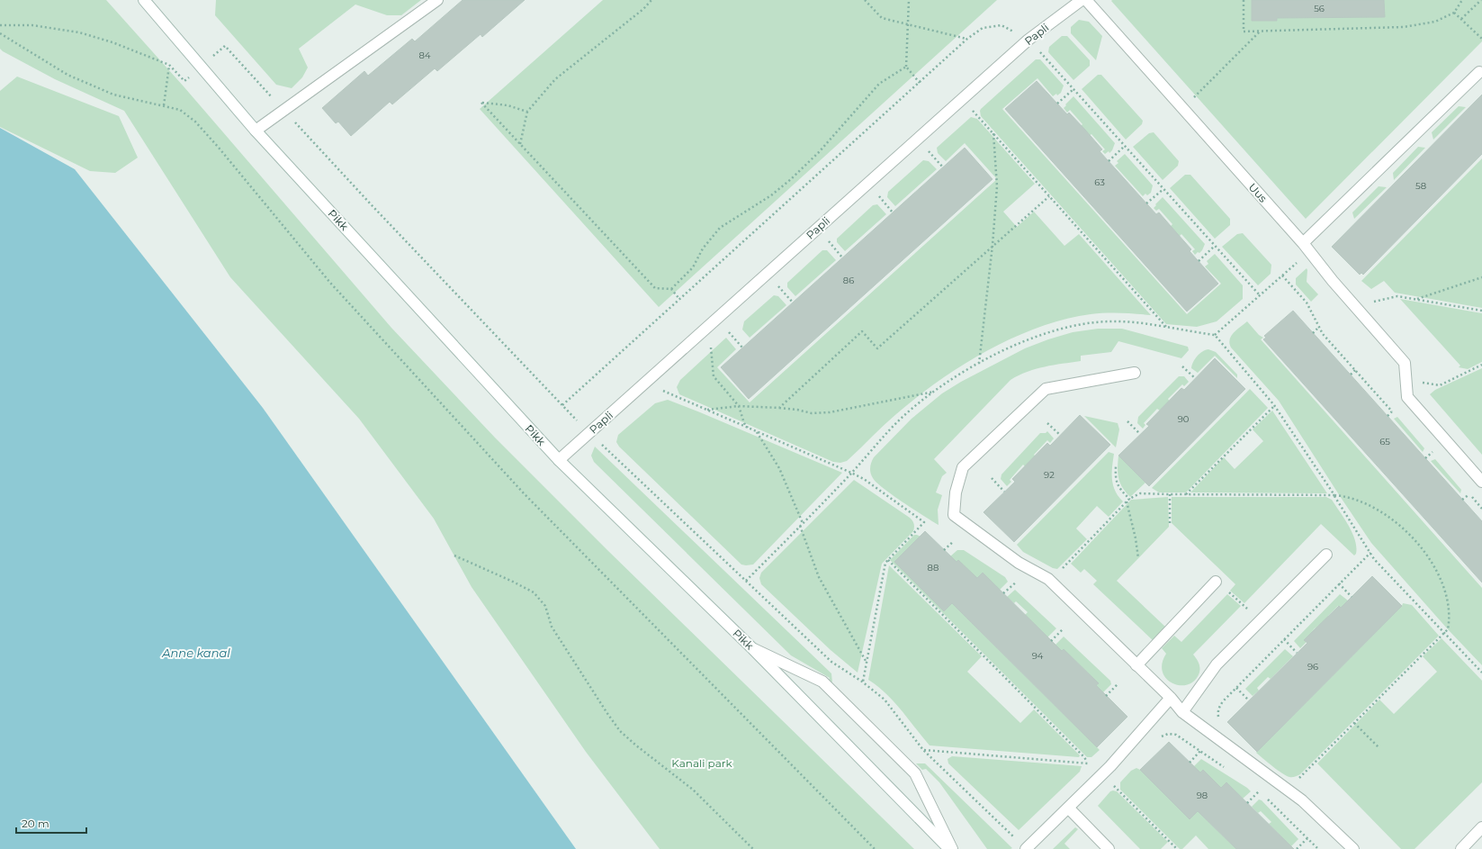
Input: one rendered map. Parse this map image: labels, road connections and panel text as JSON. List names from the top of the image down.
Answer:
{
  "streets": {
    "street": ["Papli", "Uus", "Pikk"]
  },
  "crossings": [
    ["Papli", "Pikk"]
  ],
  "water": ["Anne kanal"],
  "parks": ["Kanali park"],
  "house_numbers": [
    "56",
    "84",
    "63",
    "58",
    "86",
    "90",
    "65",
    "92",
    "88",
    "94",
    "96",
    "98"
  ],
  "scale_bar": "20 m"
}
